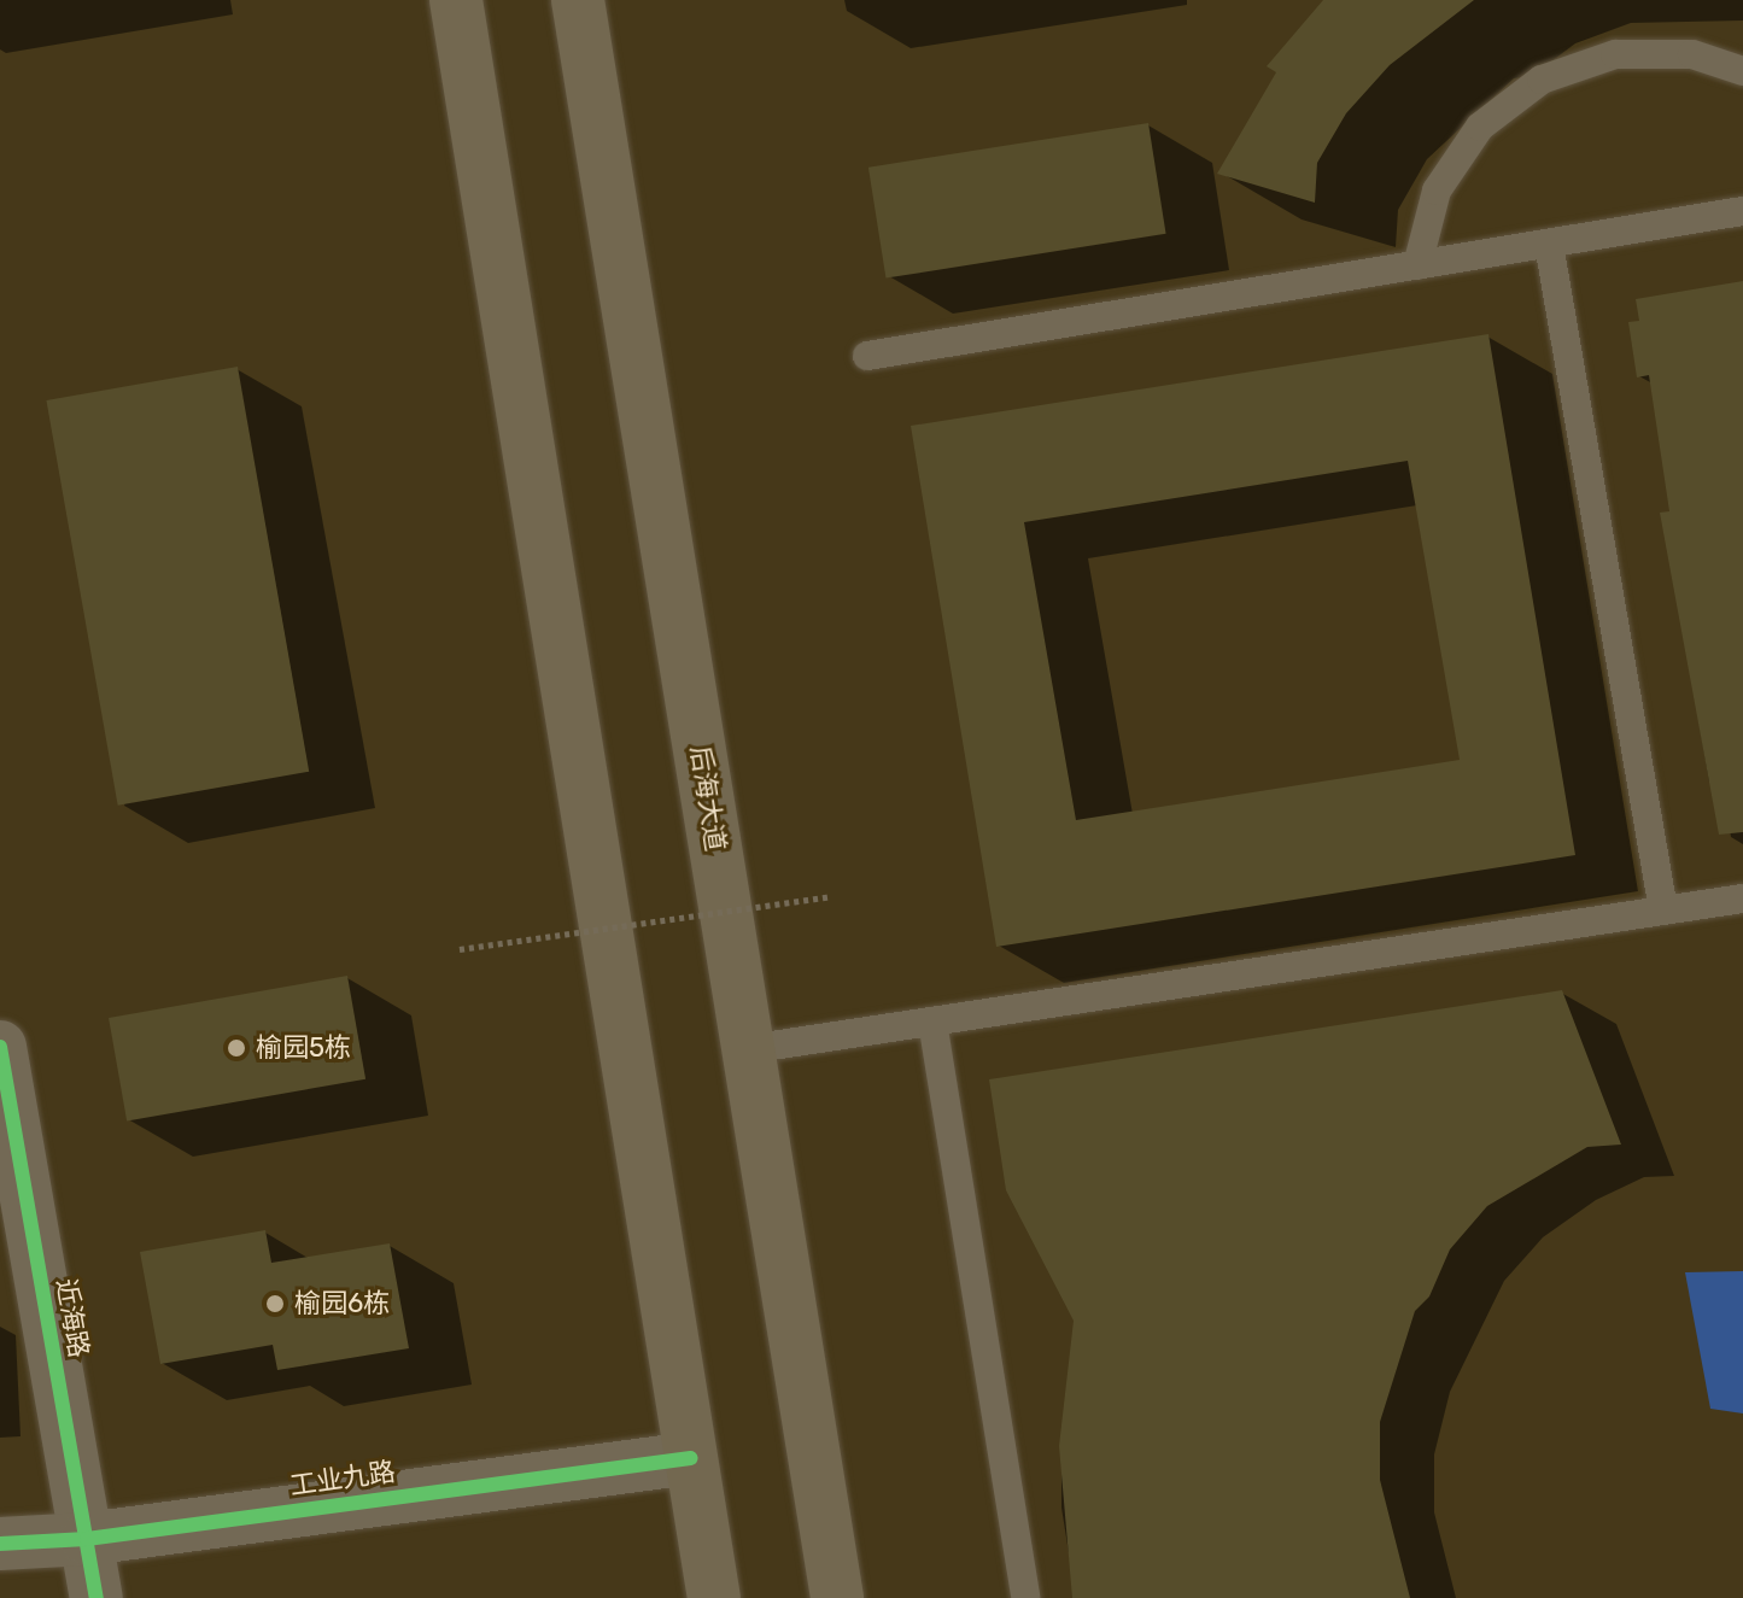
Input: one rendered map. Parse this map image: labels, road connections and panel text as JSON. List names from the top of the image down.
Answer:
{
  "streets": {
    "main road": ["后海大道"],
    "street": ["近海路", "工业九路"]
  },
  "crossings": [
    ["近海路", "工业九路"]
  ],
  "places": ["榆园5栋", "榆园6栋"]
}
